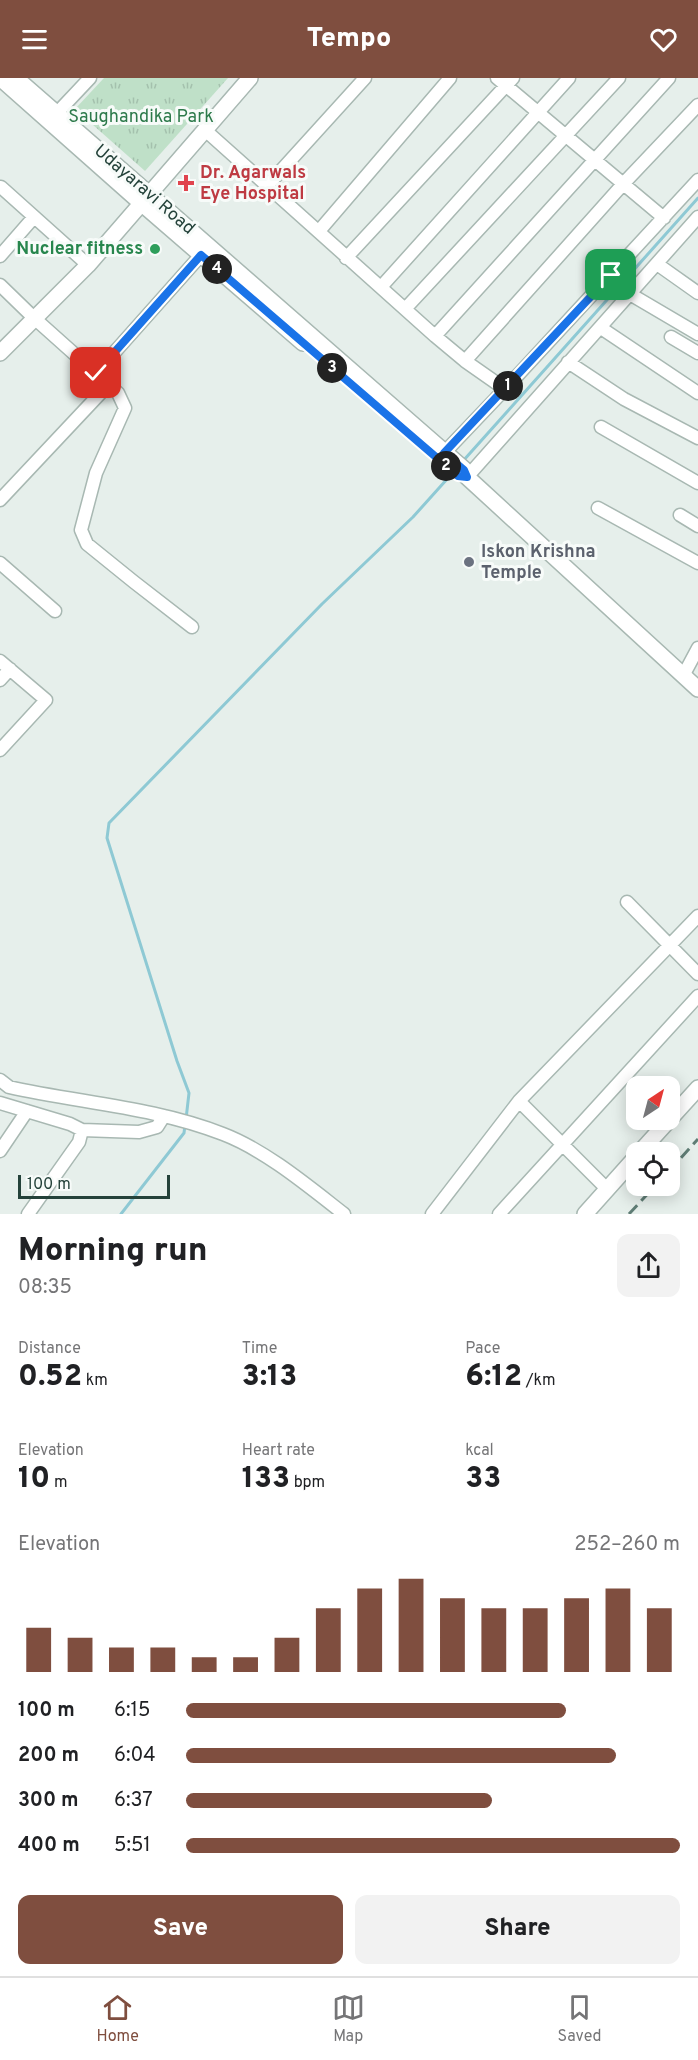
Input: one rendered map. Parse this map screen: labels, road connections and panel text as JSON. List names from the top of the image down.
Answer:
{
  "streets": {
    "street": ["Udayaravi Road"]
  },
  "parks": ["Saughandika Park"],
  "places": {
    "health": ["Dr. Agarwals Eye Hospital"],
    "other": ["Nuclear fitness", "Iskon Krishna Temple"]
  },
  "scale_bar": "100 m",
  "north": "top right",
  "page": {
    "header": "Tempo",
    "pins": [
      "4",
      "3",
      "1",
      "2"
    ],
    "scale": "100 m",
    "heading": ["Morning run", "08:35"],
    "stats": [
      ["Distance", "0.52 km"],
      ["Time", "3:13"],
      ["Pace", "6:12 /km"],
      ["Elevation", "10 m"],
      ["Heart rate", "133 bpm"],
      ["kcal", "33"]
    ],
    "chart": ["Elevation", "252–260 m"],
    "list": [
      {
        "name": "100 m",
        "note": "6:15"
      },
      {
        "name": "200 m",
        "note": "6:04"
      },
      {
        "name": "300 m",
        "note": "6:37"
      },
      {
        "name": "400 m",
        "note": "5:51"
      }
    ],
    "buttons": ["Save", "Share"],
    "tabs": ["Home", "Map", "Saved"]
  }
}
